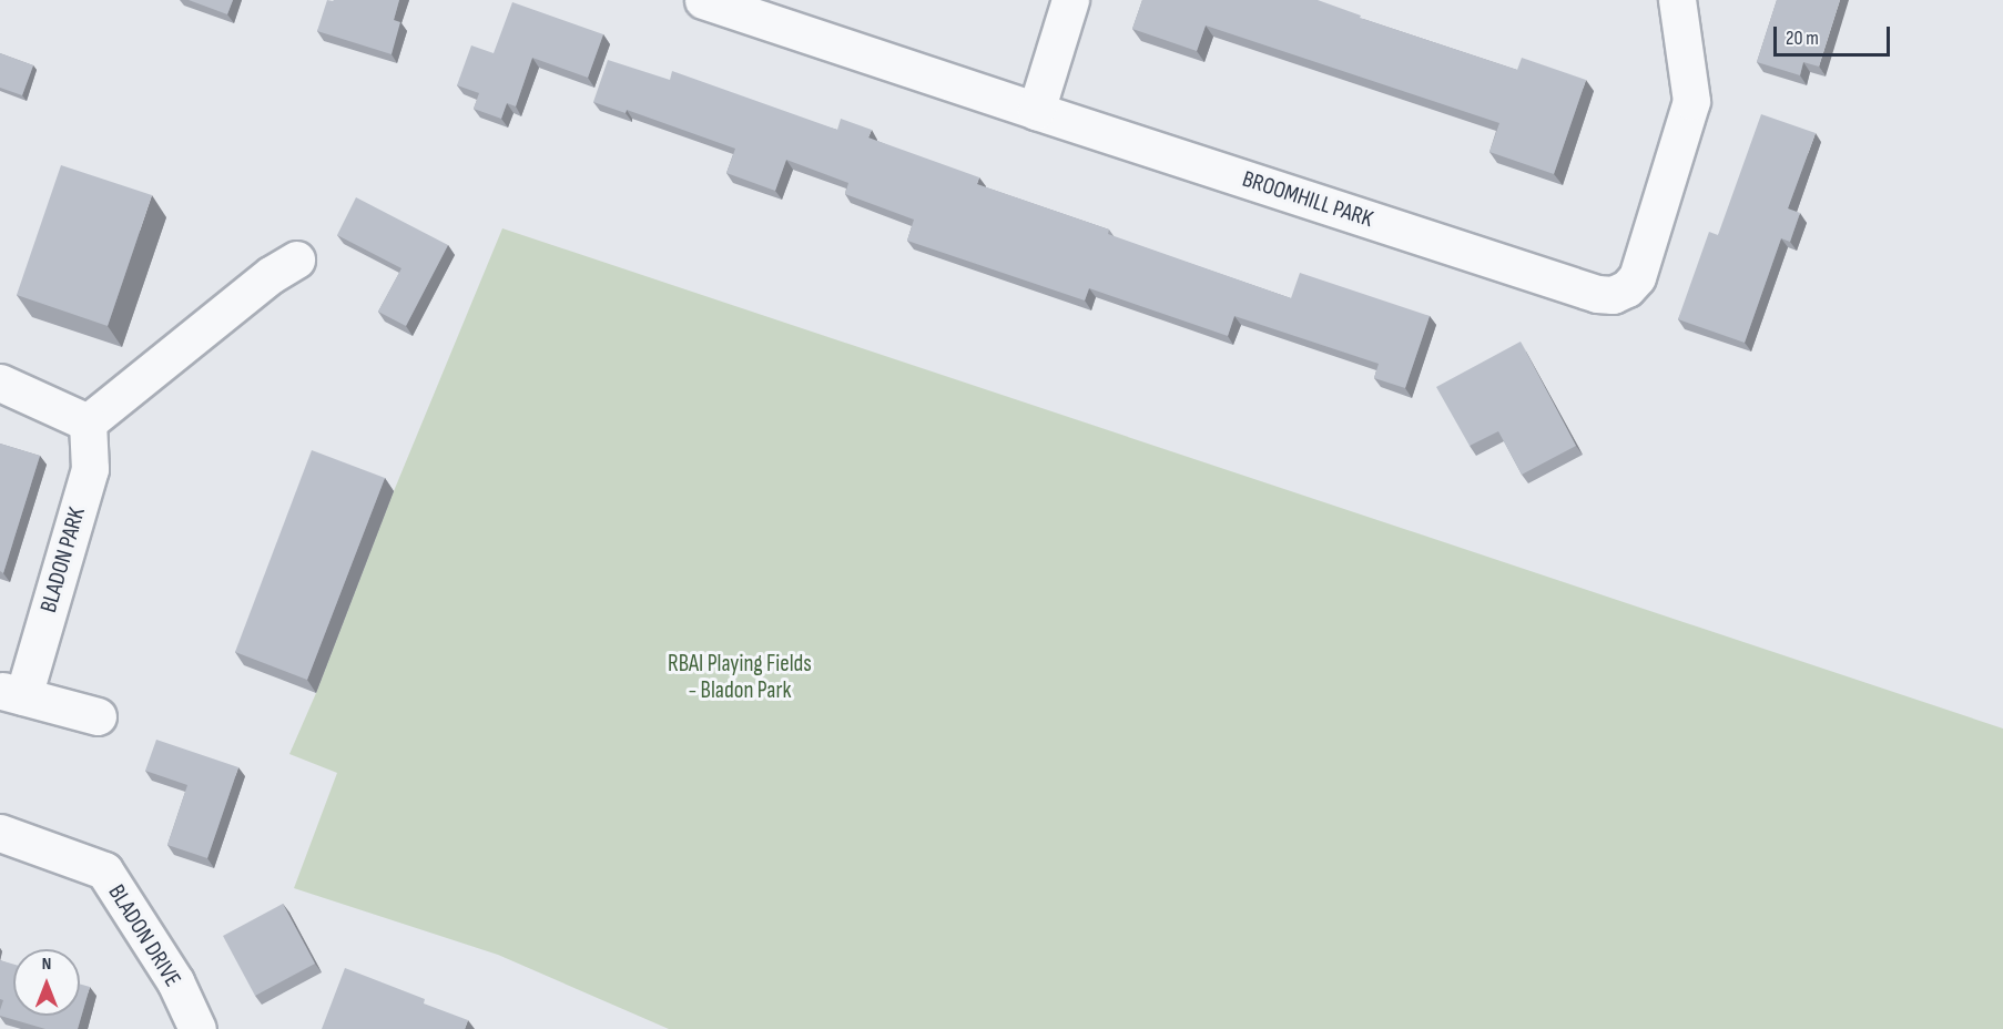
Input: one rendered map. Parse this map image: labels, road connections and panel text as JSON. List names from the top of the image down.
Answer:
{
  "streets": {
    "street": ["BROOMHILL PARK", "BLADON PARK", "BLADON DRIVE"]
  },
  "parks": ["RBAI Playing Fields - Bladon Park"],
  "scale_bar": "20 m",
  "north": "top"
}
